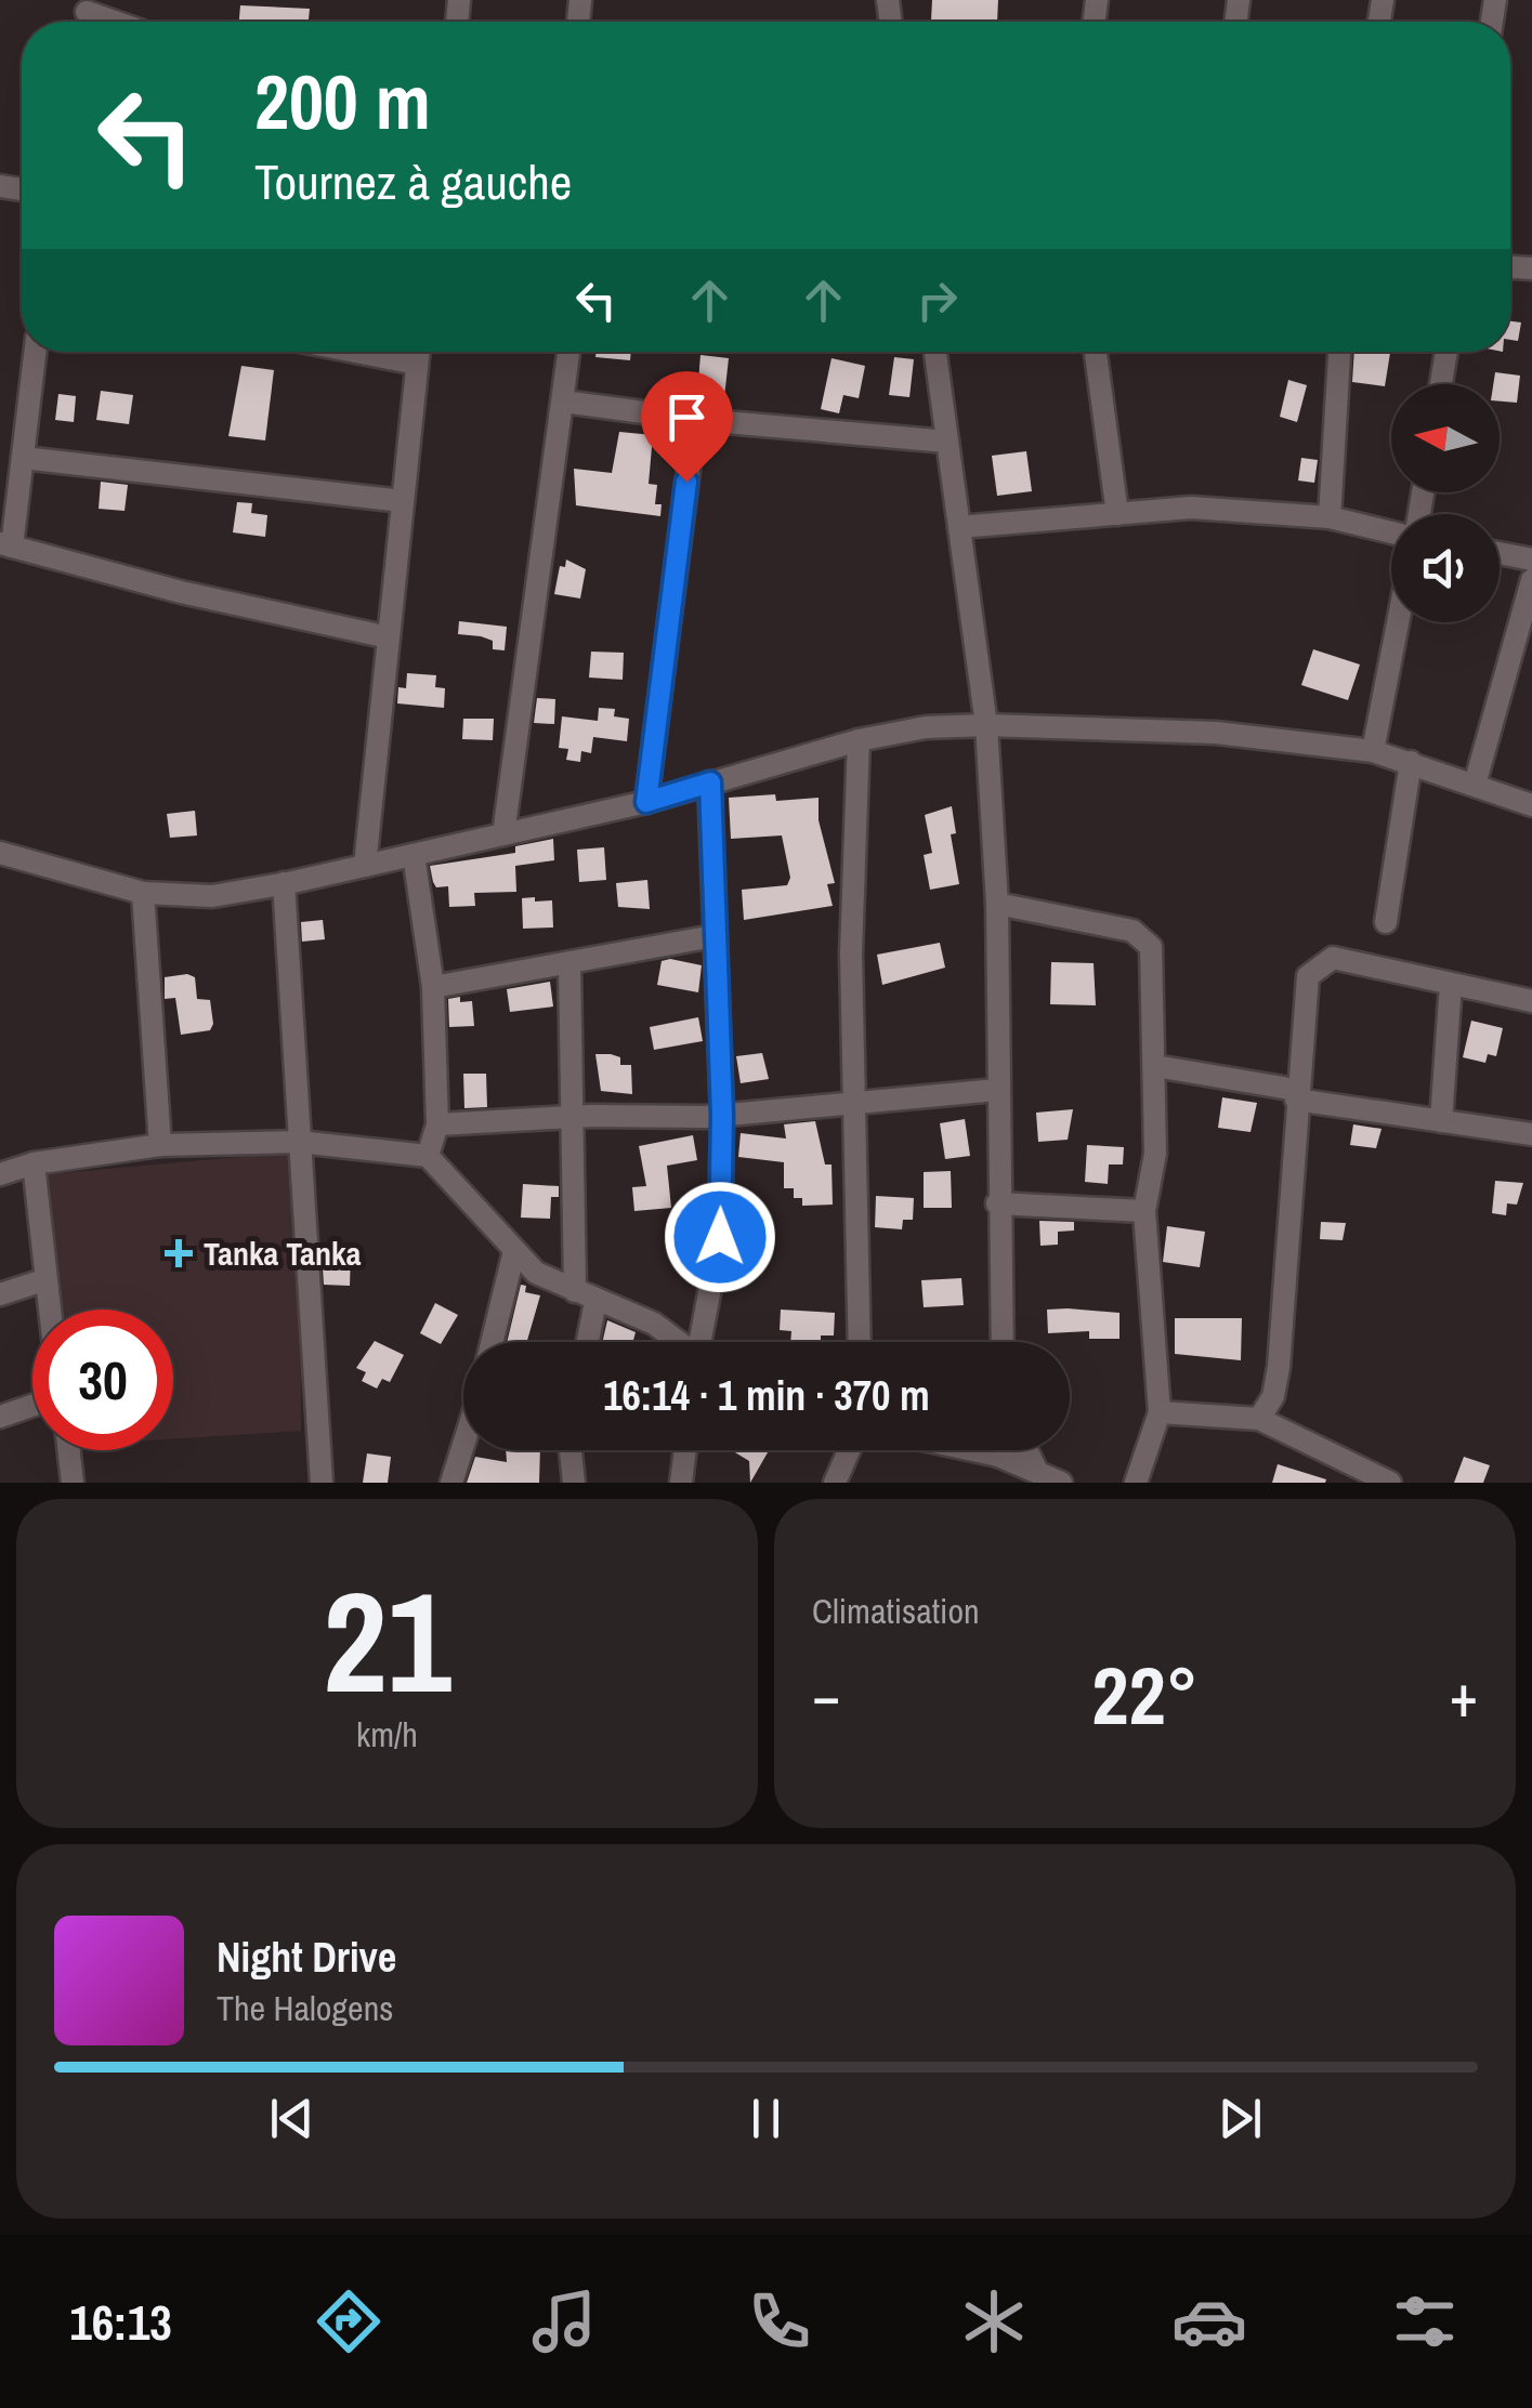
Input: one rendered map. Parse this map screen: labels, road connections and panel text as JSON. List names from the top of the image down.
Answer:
{
  "places": {
    "health": ["Tanka Tanka"]
  },
  "north": "left",
  "page": {
    "turn": ["200 m", "Tournez à gauche"],
    "limit": "30",
    "trip": "16:14 · 1 min · 370 m",
    "tile": [
      ["21", "km/h"],
      "Climatisation"
    ],
    "heat": ["−", "22°", "+"],
    "song": ["Night Drive", "The Halogens"],
    "tabs": "16:13"
  }
}
